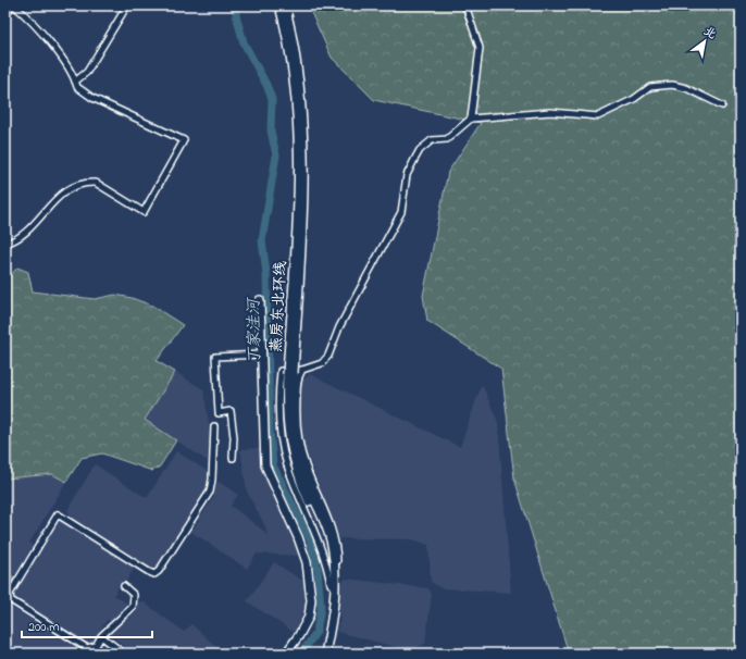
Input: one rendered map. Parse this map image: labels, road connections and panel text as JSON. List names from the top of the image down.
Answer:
{
  "streets": {
    "main road": ["燕房东北环线"]
  },
  "water": ["丁家洼河"],
  "scale_bar": "200 m",
  "north": "top right"
}
